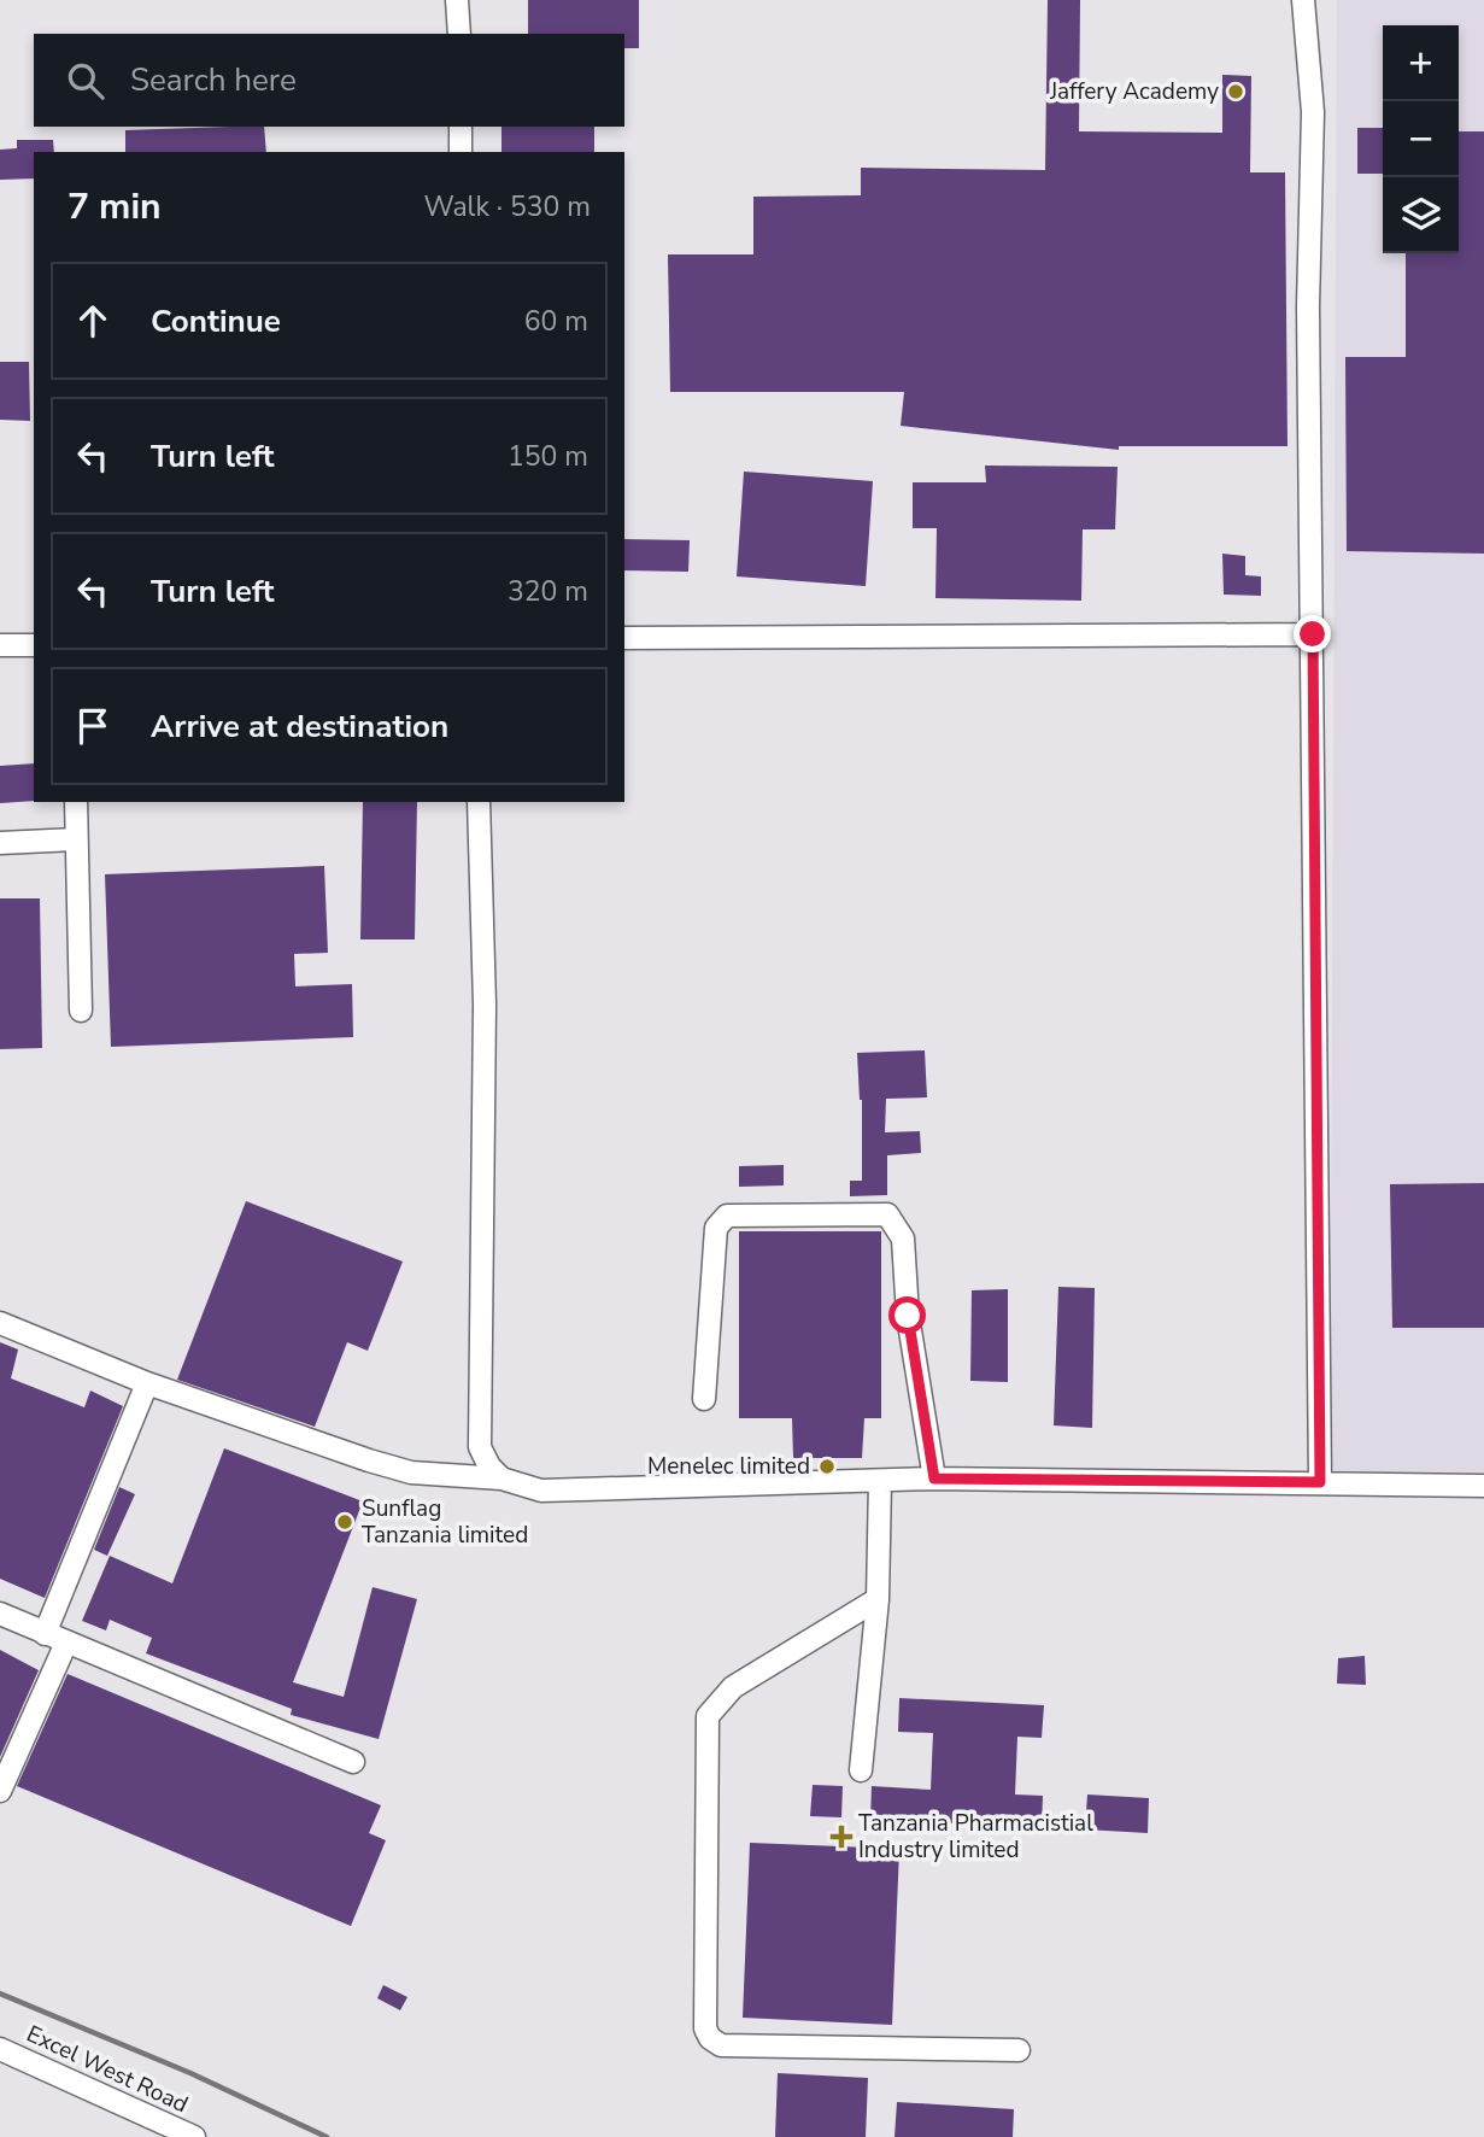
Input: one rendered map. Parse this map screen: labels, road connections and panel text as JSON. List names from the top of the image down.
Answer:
{
  "streets": {
    "street": ["Excel West Road"]
  },
  "places": {
    "other": ["Jaffery Academy", "Menelec limited", "Sunflag Tanzania limited"],
    "health": ["Tanzania Pharmacistial Industry limited"]
  },
  "page": {
    "map_buttons": ["+", "−"],
    "search": "Search here",
    "heading": ["7 min", "Walk · 530 m"],
    "list": [
      ["Continue", "60 m"],
      ["Turn left", "150 m"],
      ["Turn left", "320 m"],
      "Arrive at destination"
    ]
  }
}
